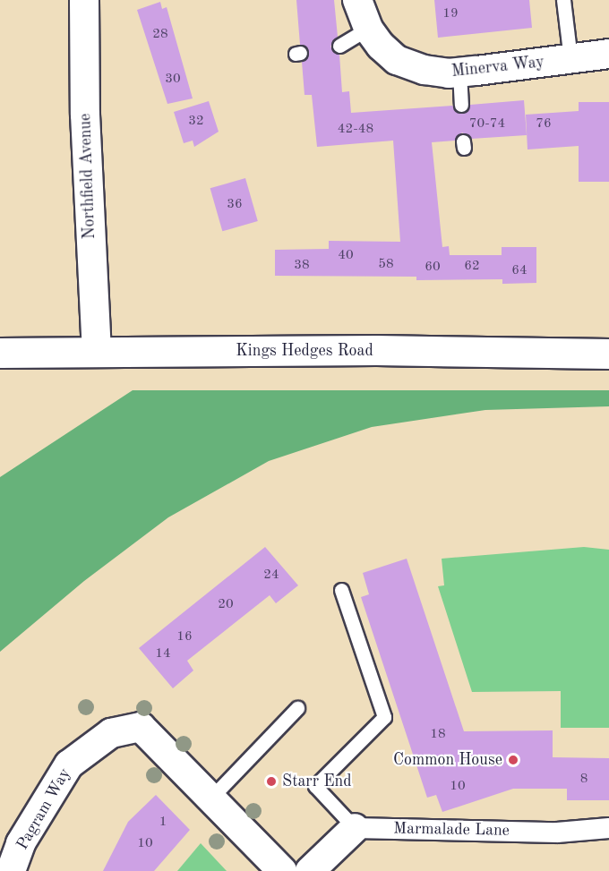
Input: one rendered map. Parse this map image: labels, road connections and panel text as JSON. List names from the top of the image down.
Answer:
{
  "streets": {
    "street": [
      "Minerva Way",
      "Northfield Avenue",
      "Kings Hedges Road",
      "Pagram Way",
      "Marmalade Lane"
    ]
  },
  "crossings": [
    ["Northfield Avenue", "Kings Hedges Road"]
  ],
  "places": ["Common House", "Starr End"],
  "house_numbers": [
    "19",
    "28",
    "30",
    "32",
    "70-74",
    "76",
    "42-48",
    "36",
    "40",
    "58",
    "38",
    "62",
    "60",
    "64",
    "24",
    "20",
    "16",
    "14",
    "18",
    "8",
    "10",
    "1",
    "10"
  ]
}
